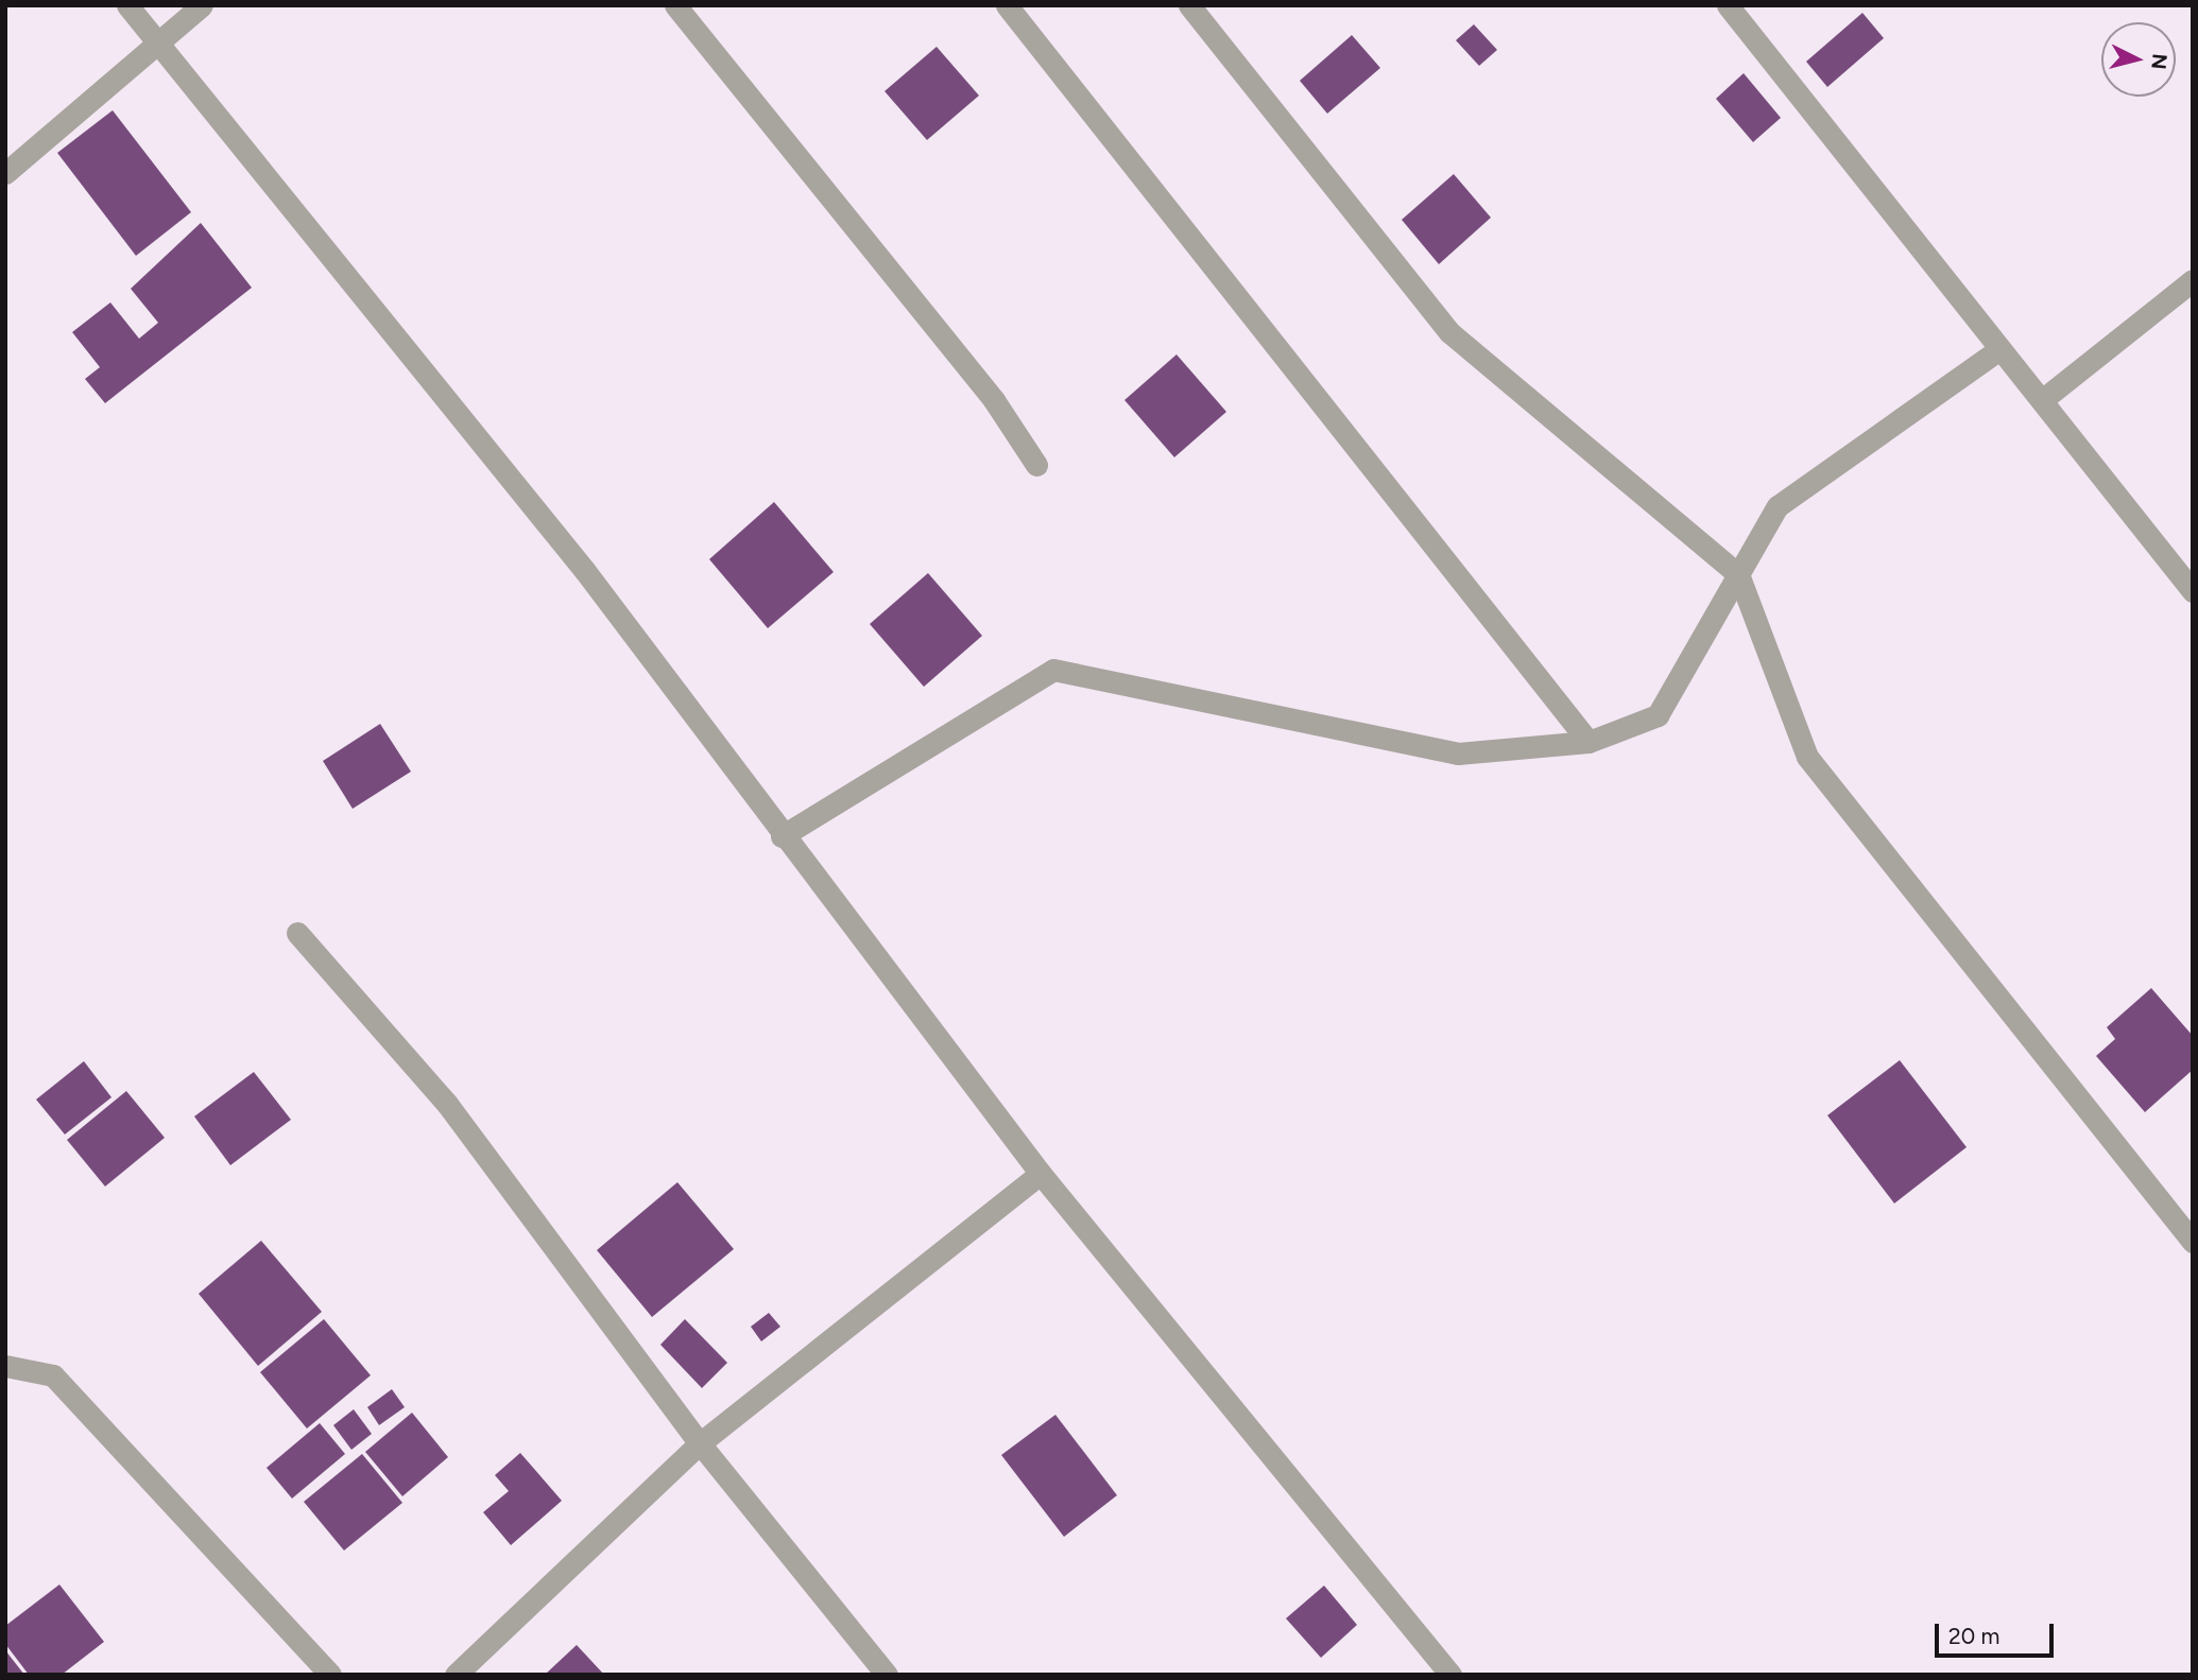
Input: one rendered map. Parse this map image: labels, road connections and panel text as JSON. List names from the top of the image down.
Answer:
{
  "scale_bar": "20 m",
  "north": "right"
}
